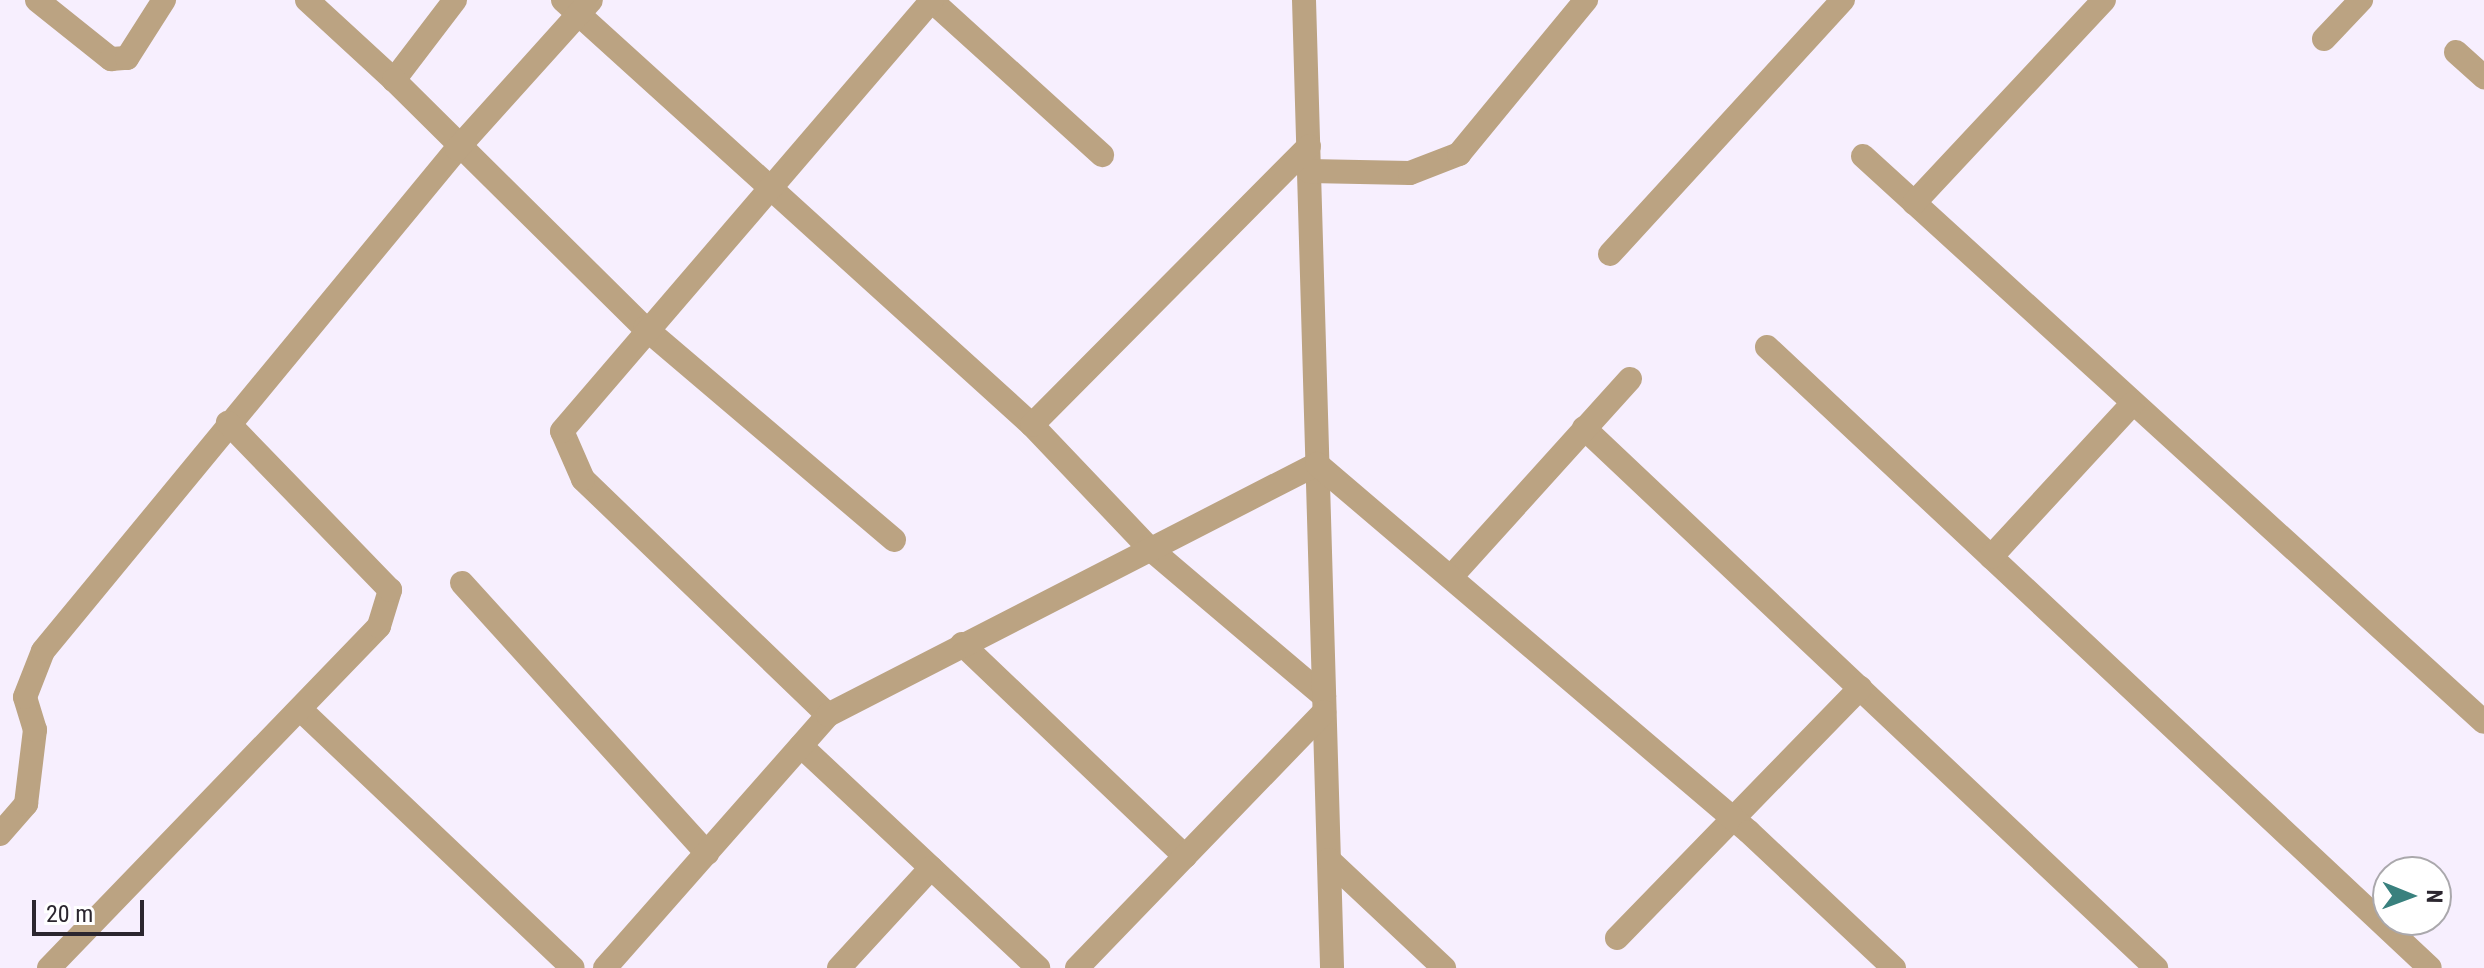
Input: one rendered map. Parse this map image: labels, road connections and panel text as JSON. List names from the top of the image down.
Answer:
{
  "scale_bar": "20 m",
  "north": "right"
}
